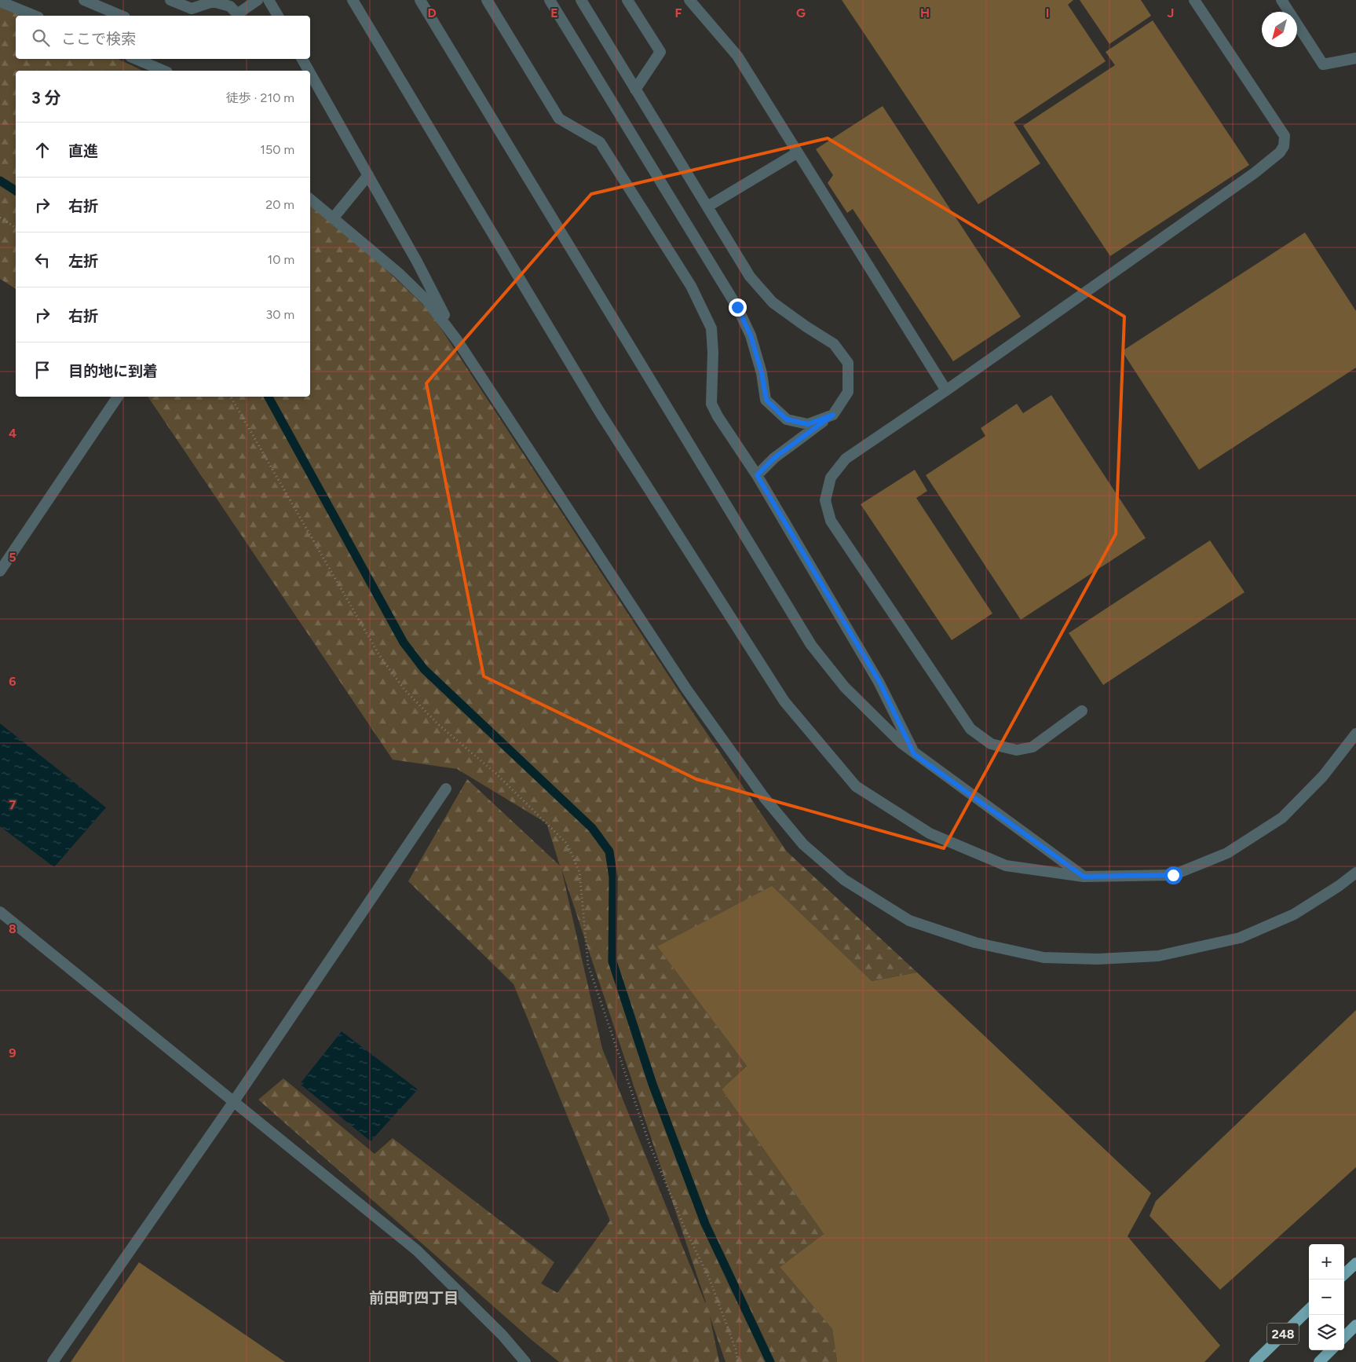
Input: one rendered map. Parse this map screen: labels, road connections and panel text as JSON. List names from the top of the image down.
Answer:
{
  "streets": {
    "highway": ["248"]
  },
  "districts": ["前田町四丁目"],
  "north": "bottom left",
  "page": {
    "search": "ここで検索",
    "heading": ["3 分", "徒歩 · 210 m"],
    "list": [
      ["直進", "150 m"],
      ["右折", "20 m"],
      ["左折", "10 m"],
      ["右折", "30 m"],
      "目的地に到着"
    ],
    "map_buttons": ["+", "−"]
  },
  "grid": {
    "columns": [
      "D",
      "E",
      "F",
      "G",
      "H",
      "I",
      "J"
    ],
    "rows": [
      "4",
      "5",
      "6",
      "7",
      "8",
      "9"
    ]
  }
}
